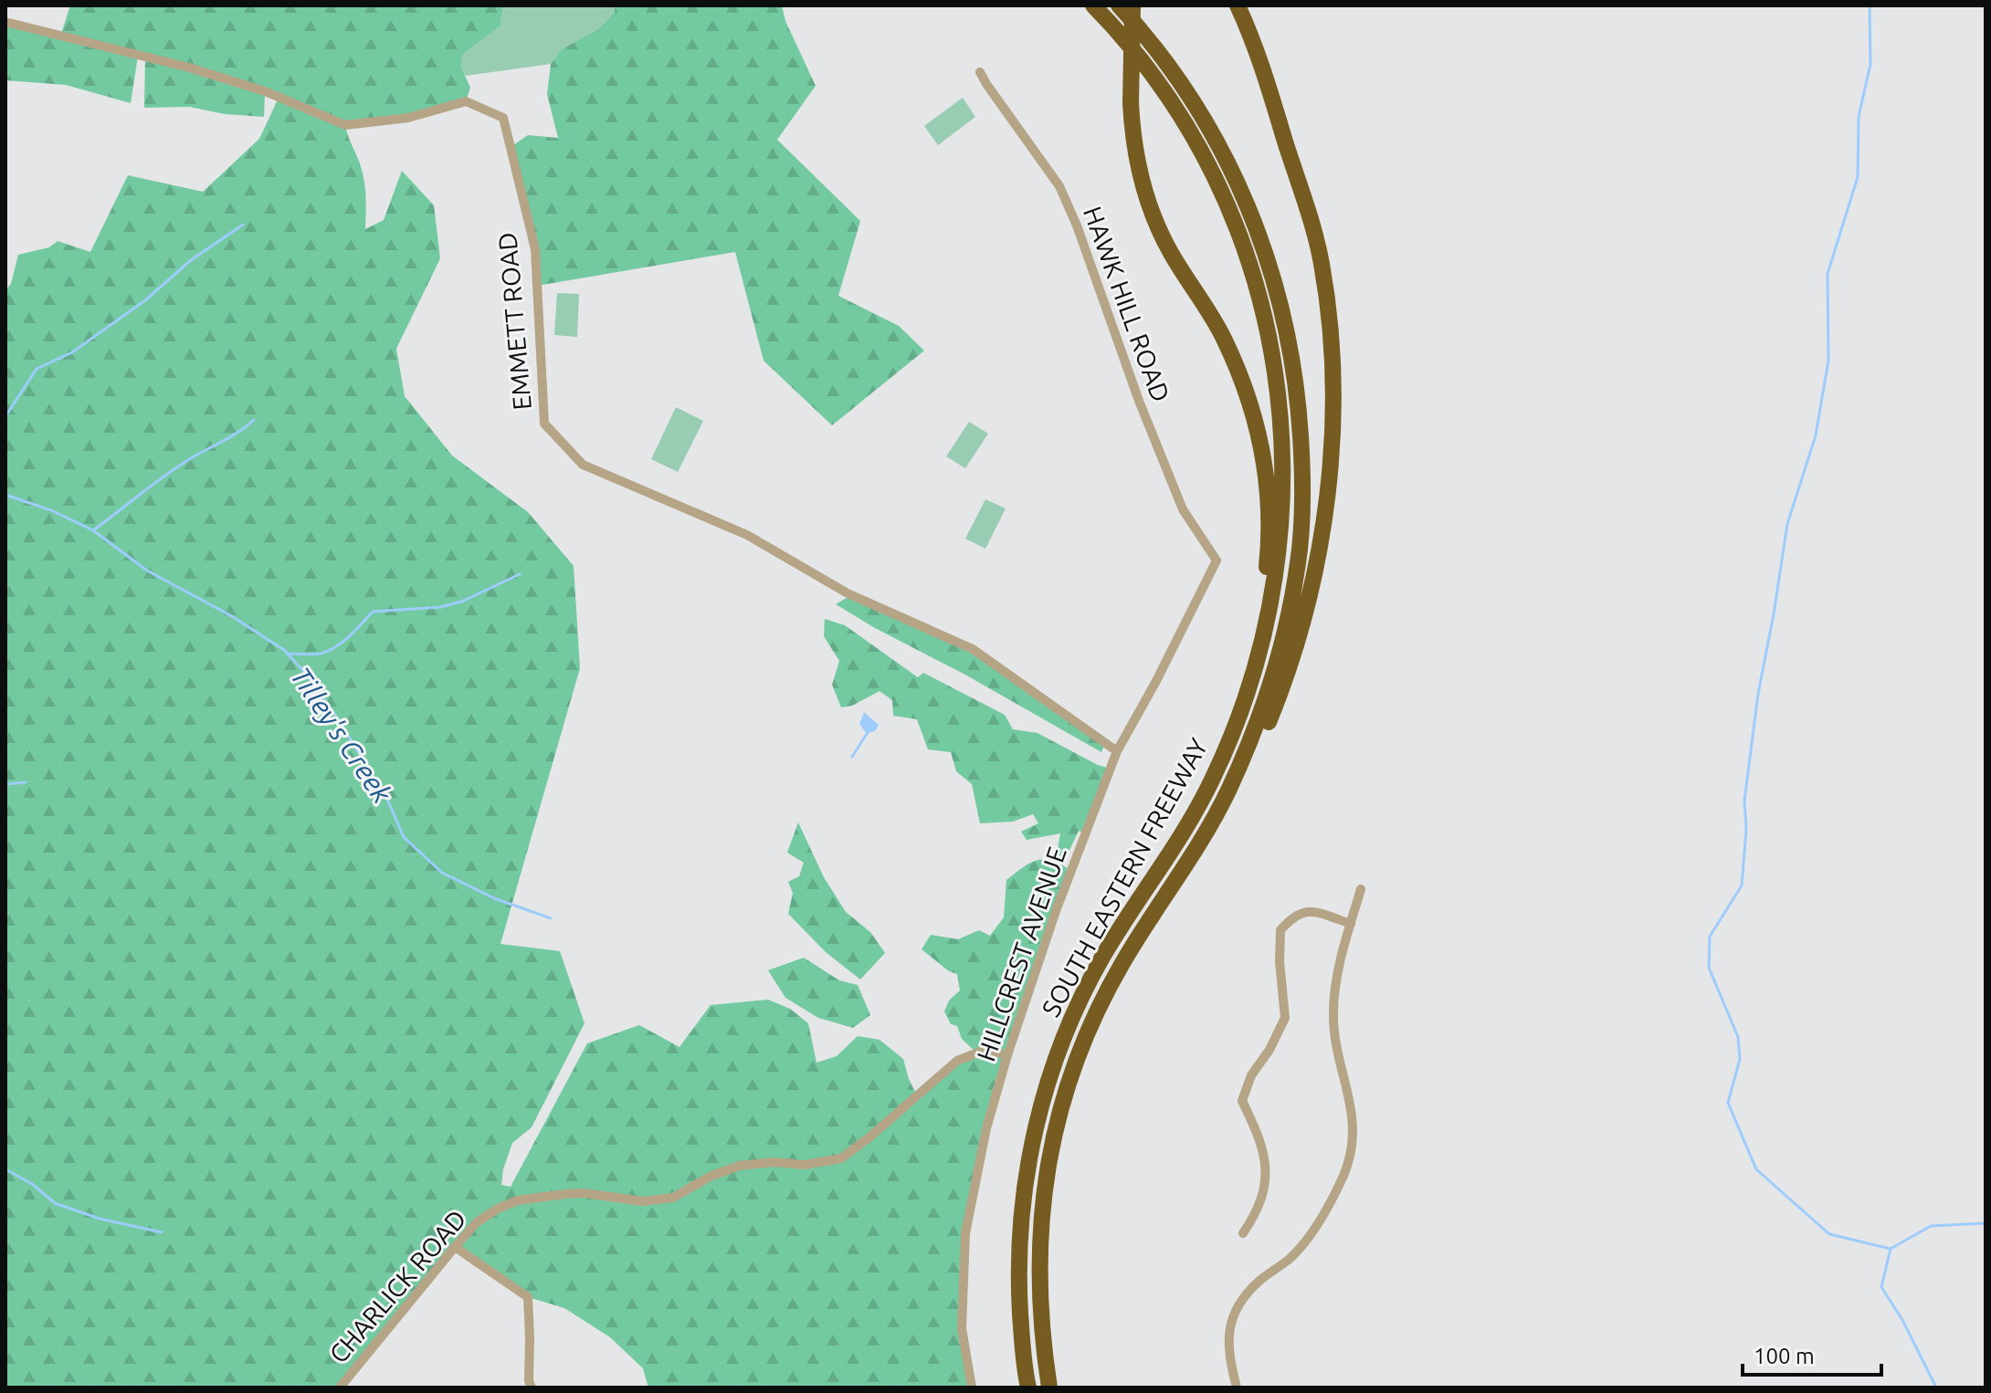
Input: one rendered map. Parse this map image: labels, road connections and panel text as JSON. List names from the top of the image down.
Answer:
{
  "streets": {
    "highway": ["SOUTH EASTERN FREEWAY"],
    "street": [
      "HAWK HILL ROAD",
      "EMMETT ROAD",
      "HILLCREST AVENUE",
      "CHARLICK ROAD"
    ]
  },
  "crossings": [
    ["HAWK HILL ROAD", "HILLCREST AVENUE"],
    ["EMMETT ROAD", "HILLCREST AVENUE"],
    ["HILLCREST AVENUE", "CHARLICK ROAD"]
  ],
  "water": ["Tilley's Creek"],
  "scale_bar": "100 m"
}
